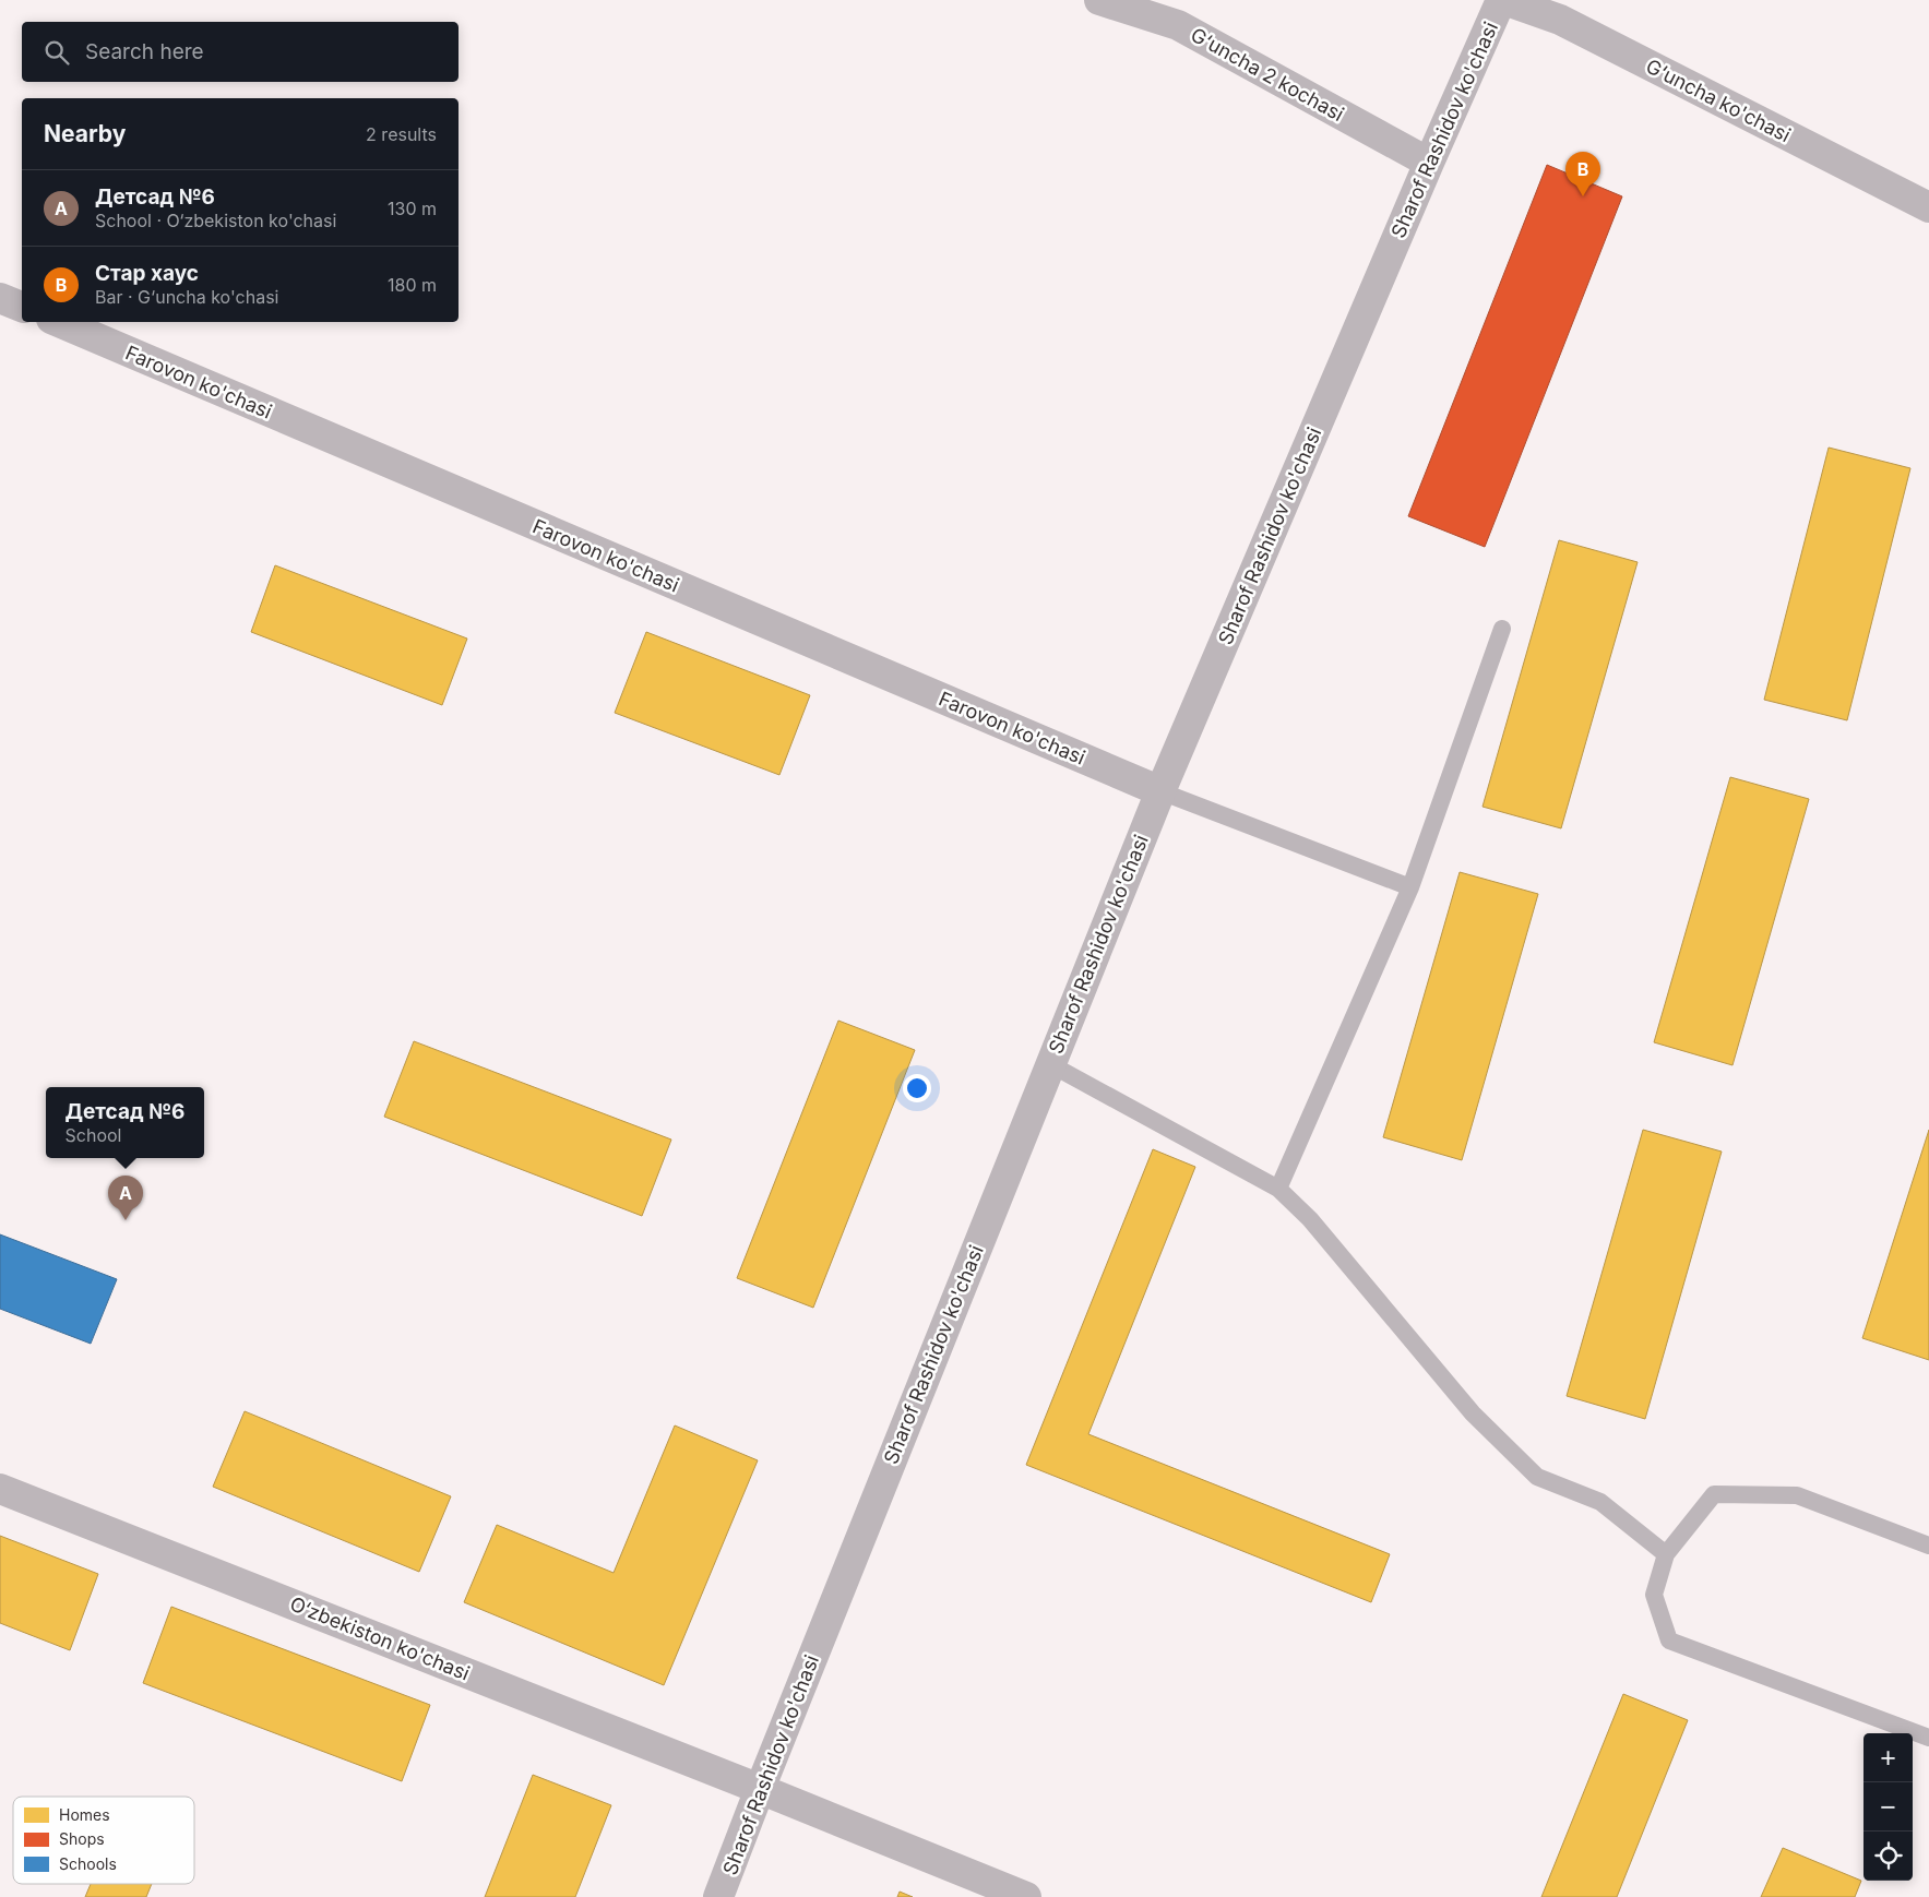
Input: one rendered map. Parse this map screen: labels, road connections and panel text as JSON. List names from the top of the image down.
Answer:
{
  "streets": {
    "street": [
      "G‘uncha 2 kochasi",
      "G‘uncha ko'chasi",
      "Sharof Rashidov ko'chasi",
      "Farovon ko'chasi",
      "O‘zbekiston ko'chasi"
    ]
  },
  "crossings": [
    ["G‘uncha 2 kochasi", "Sharof Rashidov ko'chasi"],
    ["G‘uncha ko'chasi", "Sharof Rashidov ko'chasi"],
    ["Sharof Rashidov ko'chasi", "Farovon ko'chasi"],
    ["Sharof Rashidov ko'chasi", "O‘zbekiston ko'chasi"]
  ],
  "legend": ["Homes", "Shops", "Schools"],
  "page": {
    "search": "Search here",
    "heading": ["Nearby", "2 results"],
    "pins": ["B", "A"],
    "list": [
      {
        "mark": "A",
        "name": "Детсад №6",
        "note": "School · O‘zbekiston ko'chasi",
        "value": "130 m"
      },
      {
        "mark": "B",
        "name": "Стар хаус",
        "note": "Bar · G‘uncha ko'chasi",
        "value": "180 m"
      }
    ],
    "popup": ["Детсад №6", "School"],
    "map_buttons": ["+", "−"]
  }
}
